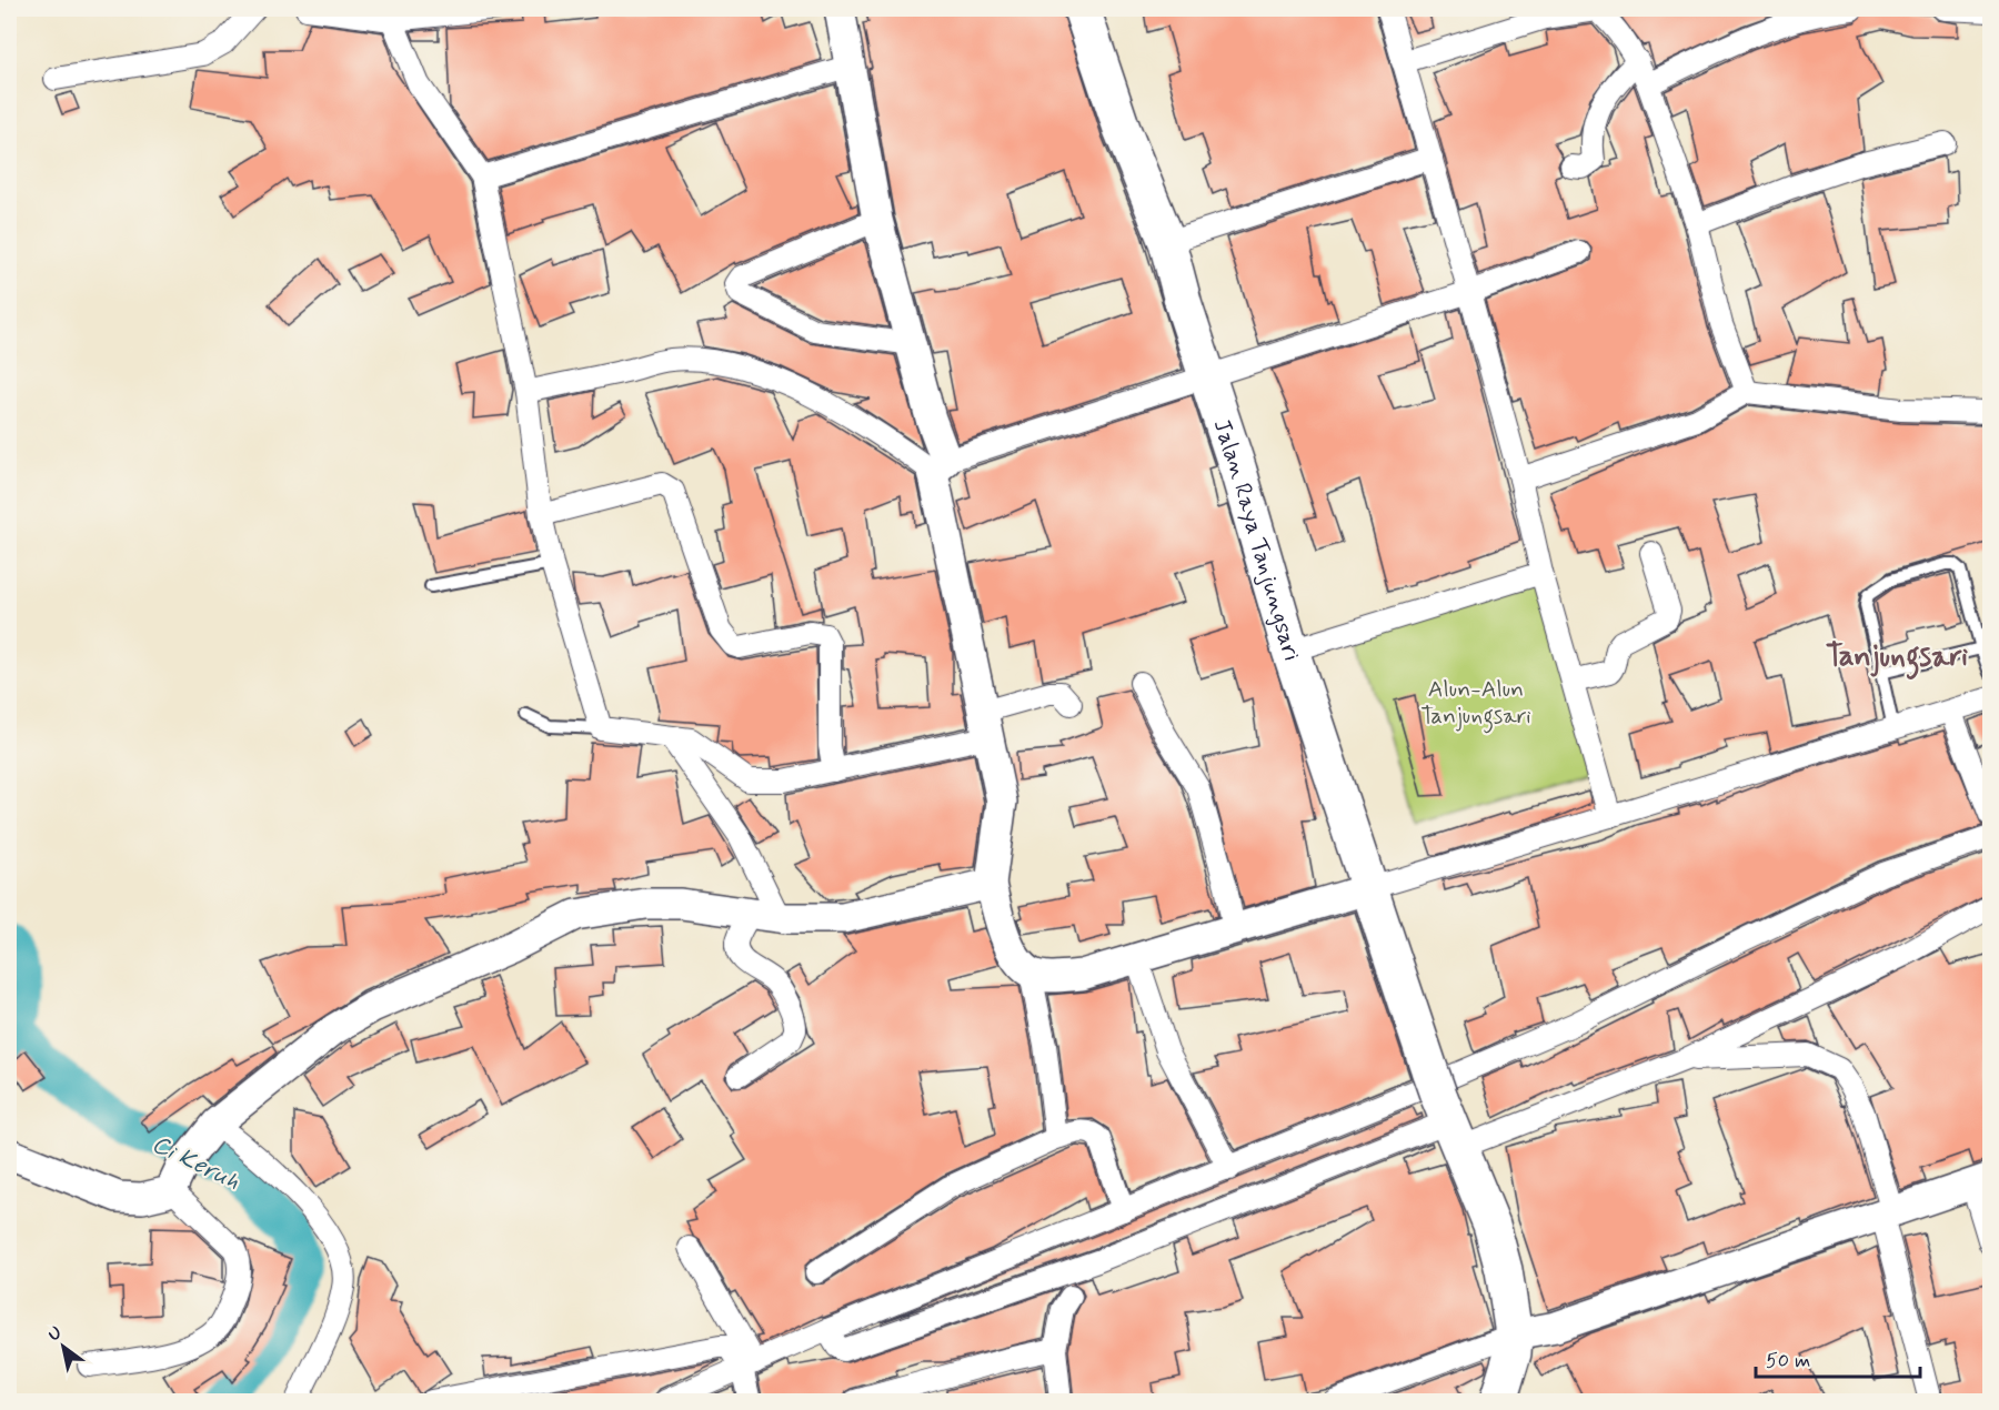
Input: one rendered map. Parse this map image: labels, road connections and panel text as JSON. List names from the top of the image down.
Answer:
{
  "streets": {
    "highway": ["Jalan Raya Tanjungsari"]
  },
  "districts": ["Tanjungsari"],
  "water": ["Ci Keruh"],
  "parks": ["Alun-Alun Tanjungsari"],
  "scale_bar": "50 m",
  "north": "top left"
}
